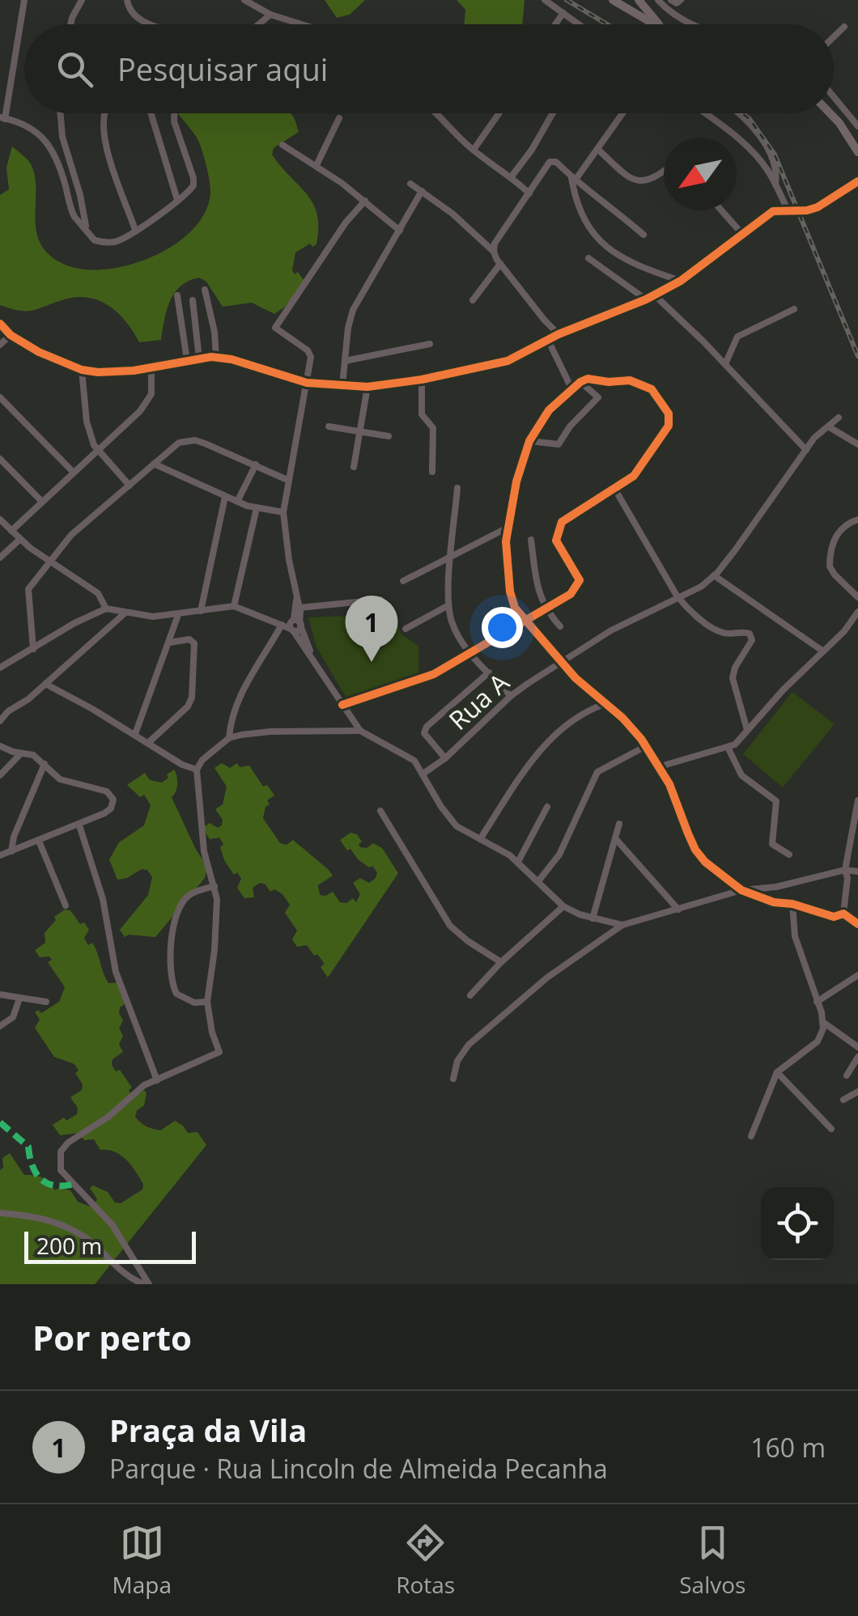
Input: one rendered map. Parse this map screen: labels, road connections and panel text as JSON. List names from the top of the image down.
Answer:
{
  "streets": {
    "street": ["Rua A"]
  },
  "scale_bar": "200 m",
  "north": "bottom left",
  "page": {
    "search": "Pesquisar aqui",
    "pins": "1",
    "scale": "200 m",
    "heading": "Por perto",
    "list": [
      {
        "mark": "1",
        "name": "Praça da Vila",
        "note": "Parque · Rua Lincoln de Almeida Pecanha",
        "value": "160 m"
      }
    ],
    "nav": ["Mapa", "Rotas", "Salvos"]
  }
}
